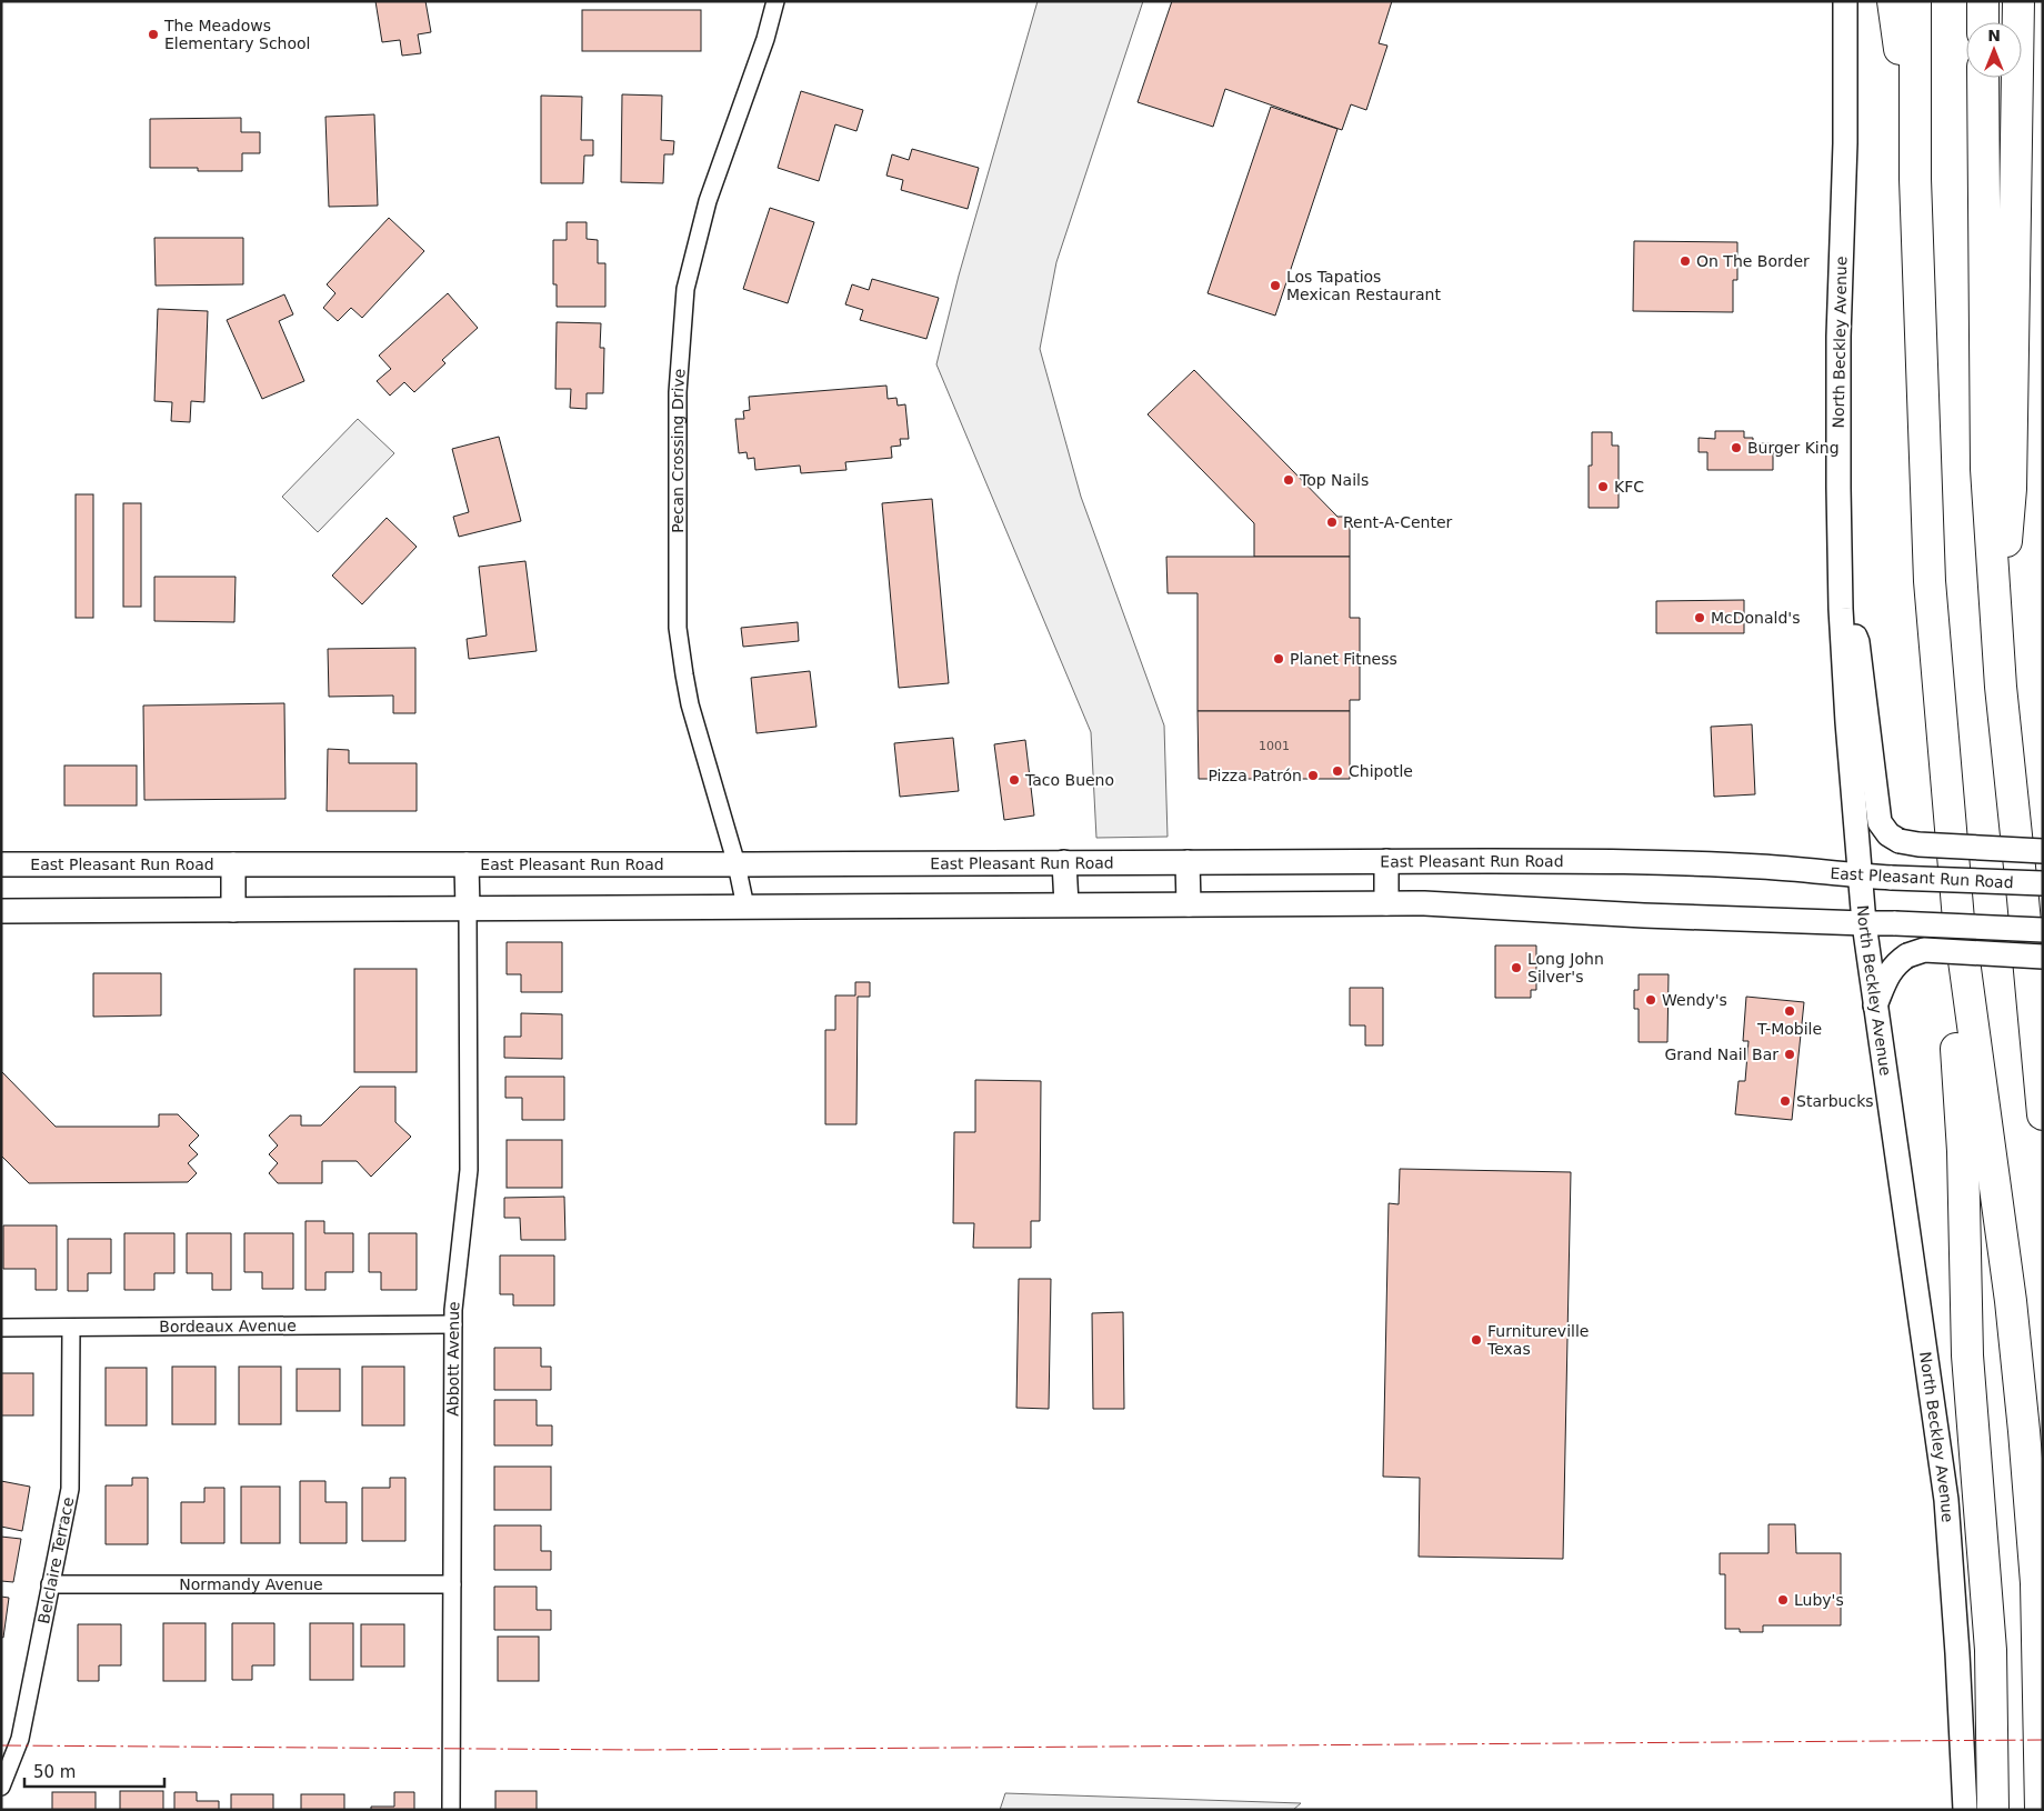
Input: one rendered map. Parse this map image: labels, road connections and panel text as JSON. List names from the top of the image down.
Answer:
{
  "streets": {
    "main road": ["North Beckley Avenue", "East Pleasant Run Road"],
    "street": [
      "Pecan Crossing Drive",
      "Bordeaux Avenue",
      "Abbott Avenue",
      "Belclaire Terrace",
      "Normandy Avenue"
    ]
  },
  "crossings": [
    ["North Beckley Avenue", "East Pleasant Run Road"],
    ["Pecan Crossing Drive", "East Pleasant Run Road"],
    ["Bordeaux Avenue", "Abbott Avenue"],
    ["Bordeaux Avenue", "Belclaire Terrace"],
    ["Abbott Avenue", "Normandy Avenue"],
    ["Belclaire Terrace", "Normandy Avenue"]
  ],
  "places": [
    "The Meadows Elementary School",
    "On The Border",
    "Los Tapatios Mexican Restaurant",
    "Burger King",
    "Top Nails",
    "KFC",
    "Rent-A-Center",
    "McDonald's",
    "Planet Fitness",
    "Chipotle",
    "Pizza Patrón",
    "Taco Bueno",
    "Long John Silver's",
    "Wendy's",
    "T-Mobile",
    "Grand Nail Bar",
    "Starbucks",
    "Furnitureville Texas",
    "Luby's"
  ],
  "house_numbers": ["1001"],
  "scale_bar": "50 m",
  "north": "top"
}
